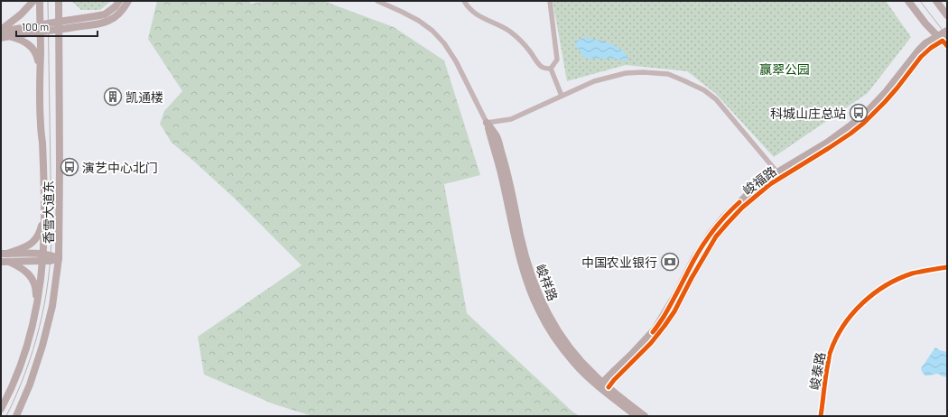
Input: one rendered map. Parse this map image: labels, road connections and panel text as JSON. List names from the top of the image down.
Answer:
{
  "streets": {
    "street": [
      "峻福路",
      "香雪大道东",
      "峻祥路",
      "峻泰路"
    ]
  },
  "crossings": [
    ["峻福路", "峻祥路"]
  ],
  "parks": ["赢翠公园"],
  "places": {
    "building": ["凯通楼"],
    "bus stop": ["科城山庄总站", "演艺中心北门"],
    "bank": ["中国农业银行"]
  },
  "scale_bar": "100 m"
}
